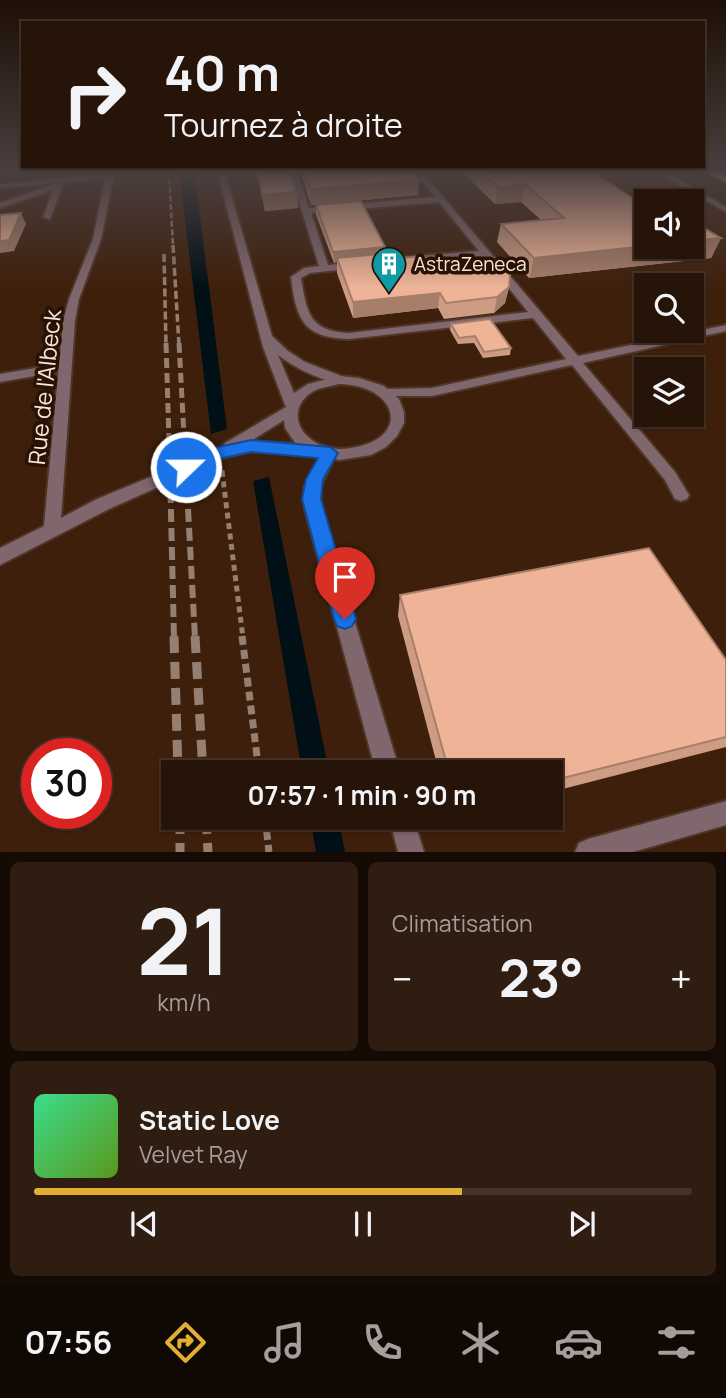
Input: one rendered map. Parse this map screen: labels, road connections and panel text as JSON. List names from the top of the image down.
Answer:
{
  "streets": {
    "street": ["Rue de l'Albeck"]
  },
  "places": {
    "building": ["AstraZeneca"]
  },
  "page": {
    "turn": ["40 m", "Tournez à droite"],
    "limit": "30",
    "trip": "07:57 · 1 min · 90 m",
    "tile": [
      ["21", "km/h"],
      "Climatisation"
    ],
    "heat": ["−", "23°", "+"],
    "song": ["Static Love", "Velvet Ray"],
    "tabs": "07:56"
  }
}
